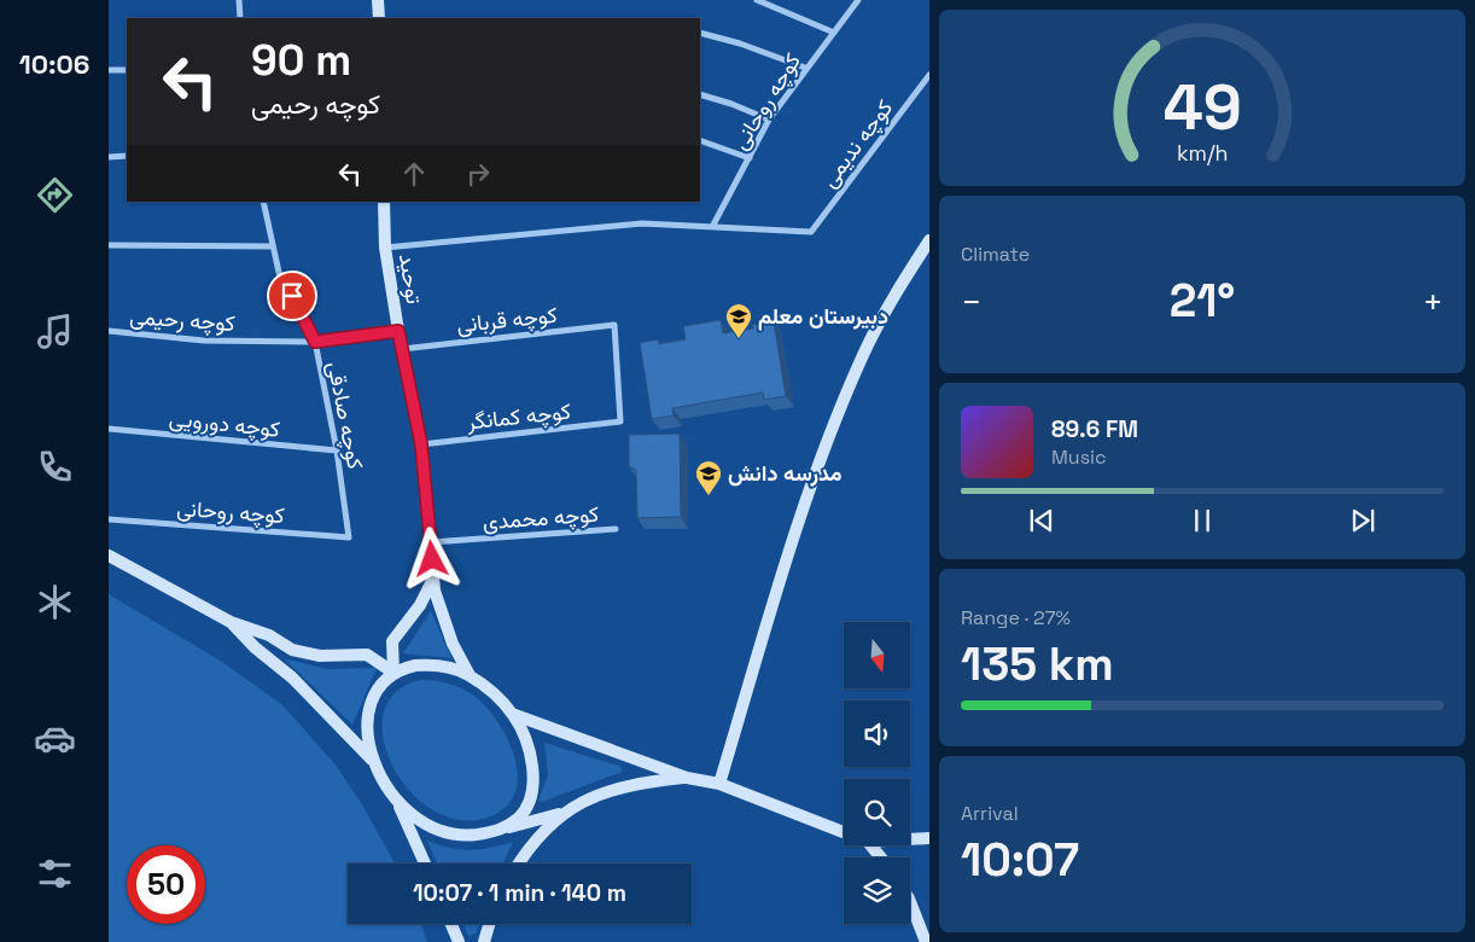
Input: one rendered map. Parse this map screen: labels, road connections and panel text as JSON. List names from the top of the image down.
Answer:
{
  "streets": {
    "main road": ["توحید"],
    "street": [
      "کوچه روحانی",
      "کوچه ندیمی",
      "کوچه رحیمی",
      "کوچه قربانی",
      "کوچه صادقی",
      "کوچه کمانگر",
      "کوچه دورویی",
      "کوچه محمدی"
    ]
  },
  "crossings": [
    ["کوچه روحانی", "کوچه ندیمی"],
    ["کوچه روحانی", "کوچه صادقی"],
    ["توحید", "کوچه رحیمی"],
    ["توحید", "کوچه قربانی"],
    ["توحید", "کوچه کمانگر"],
    ["توحید", "کوچه محمدی"],
    ["کوچه رحیمی", "کوچه صادقی"],
    ["کوچه قربانی", "کوچه کمانگر"],
    ["کوچه صادقی", "کوچه دورویی"]
  ],
  "places": {
    "school or university": ["دبیرستان معلم", "مدرسه دانش"]
  },
  "north": "bottom",
  "page": {
    "tabs": "10:06",
    "turn": ["90 m", "کوچه رحیمی"],
    "tile": [
      "Climate",
      ["Range · 27%", "135 km"],
      ["Arrival", "10:07"]
    ],
    "heat": ["−", "21°", "+"],
    "song": ["89.6 FM", "Music"],
    "limit": "50",
    "trip": "10:07 · 1 min · 140 m",
    "gauge": ["49", "km/h"]
  }
}
